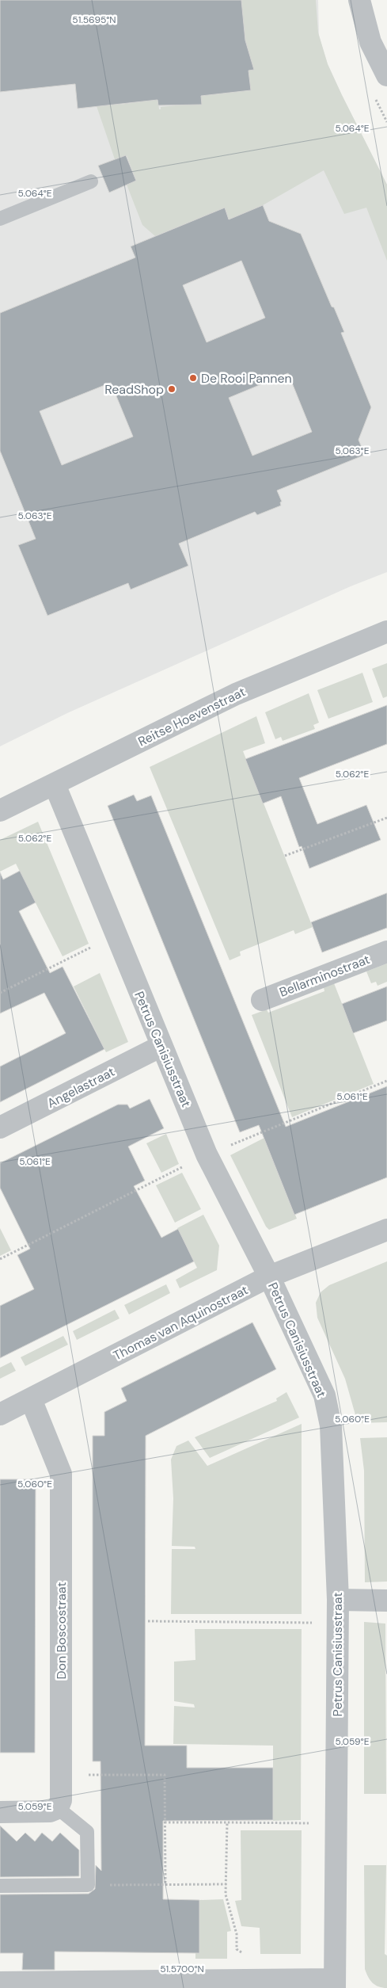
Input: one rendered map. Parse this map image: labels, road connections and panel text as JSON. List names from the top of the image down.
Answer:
{
  "streets": {
    "street": [
      "Reitse Hoevenstraat",
      "Bellarminostraat",
      "Petrus Canisiusstraat",
      "Angelastraat",
      "Thomas van Aquinostraat",
      "Don Boscostraat"
    ]
  },
  "crossings": [
    ["Reitse Hoevenstraat", "Petrus Canisiusstraat"],
    ["Petrus Canisiusstraat", "Angelastraat"],
    ["Petrus Canisiusstraat", "Thomas van Aquinostraat"],
    ["Thomas van Aquinostraat", "Don Boscostraat"]
  ],
  "places": ["De Rooi Pannen", "ReadShop"],
  "coordinates": [
    "51.5695°N",
    "5.064°E",
    "5.063°E",
    "5.062°E",
    "5.061°E",
    "5.060°E",
    "5.059°E",
    "51.5700°N"
  ]
}
